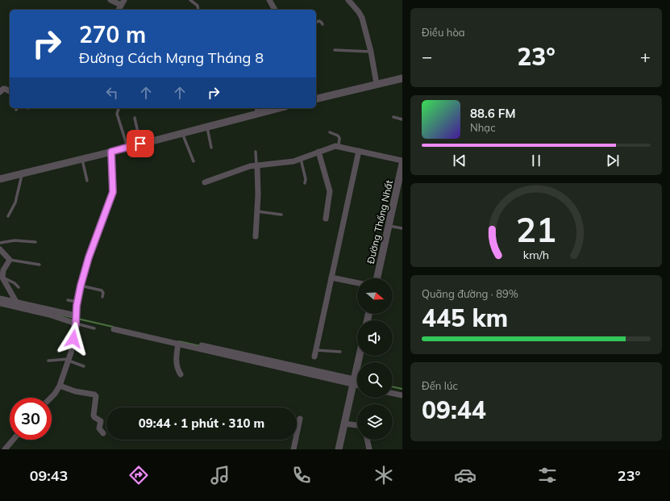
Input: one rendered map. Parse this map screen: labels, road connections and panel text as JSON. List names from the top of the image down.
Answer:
{
  "streets": {
    "street": ["Đường Thống Nhất"]
  },
  "north": "right",
  "page": {
    "tile": [
      "Điều hòa",
      ["Quãng đường · 89%", "445 km"],
      ["Đến lúc", "09:44"]
    ],
    "turn": ["270 m", "Đường Cách Mạng Tháng 8"],
    "heat": ["−", "23°", "+"],
    "song": ["88.6 FM", "Nhạc"],
    "limit": "30",
    "trip": "09:44 · 1 phút · 310 m",
    "tabs": ["09:43", "23°"],
    "gauge": ["21", "km/h"]
  }
}
